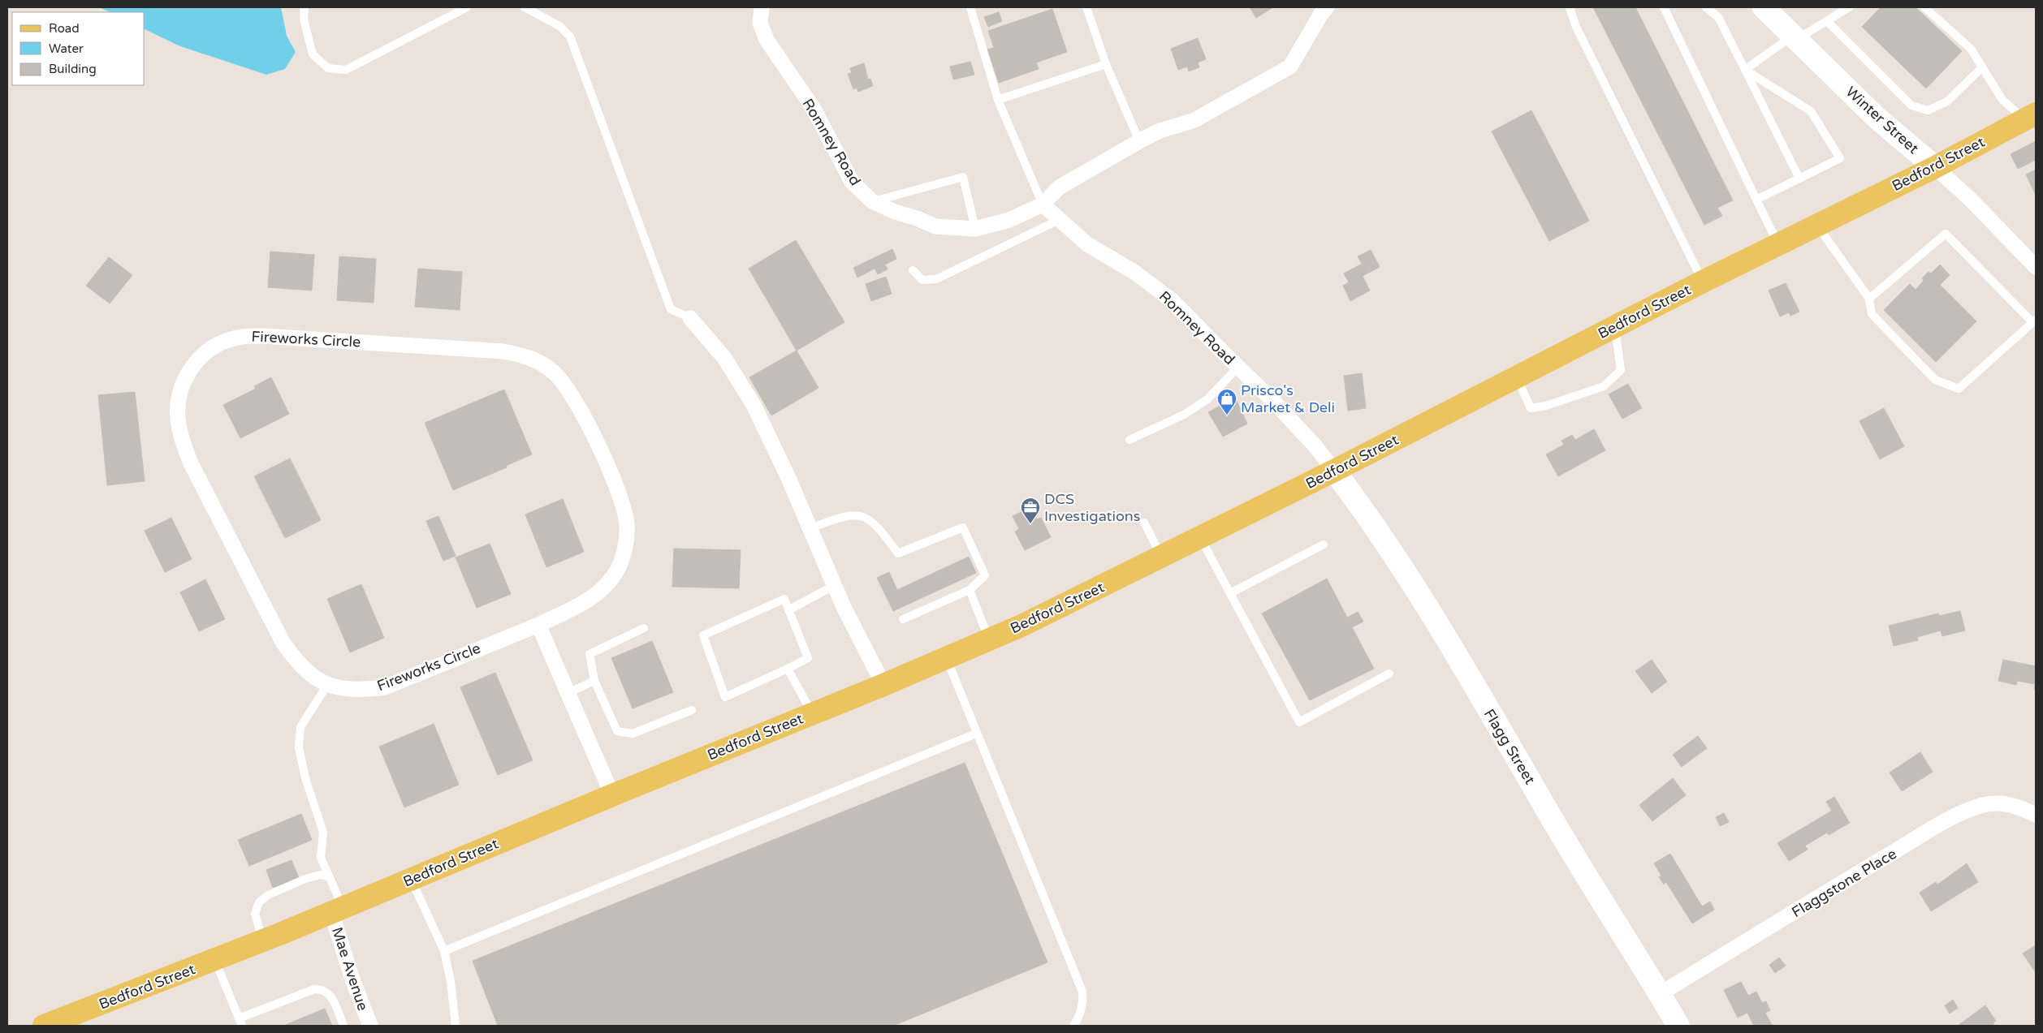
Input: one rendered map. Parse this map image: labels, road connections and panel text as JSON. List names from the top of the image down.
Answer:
{
  "streets": {
    "main road": ["Bedford Street"],
    "street": [
      "Winter Street",
      "Romney Road",
      "Fireworks Circle",
      "Flagg Street",
      "Flaggstone Place",
      "Mae Avenue"
    ]
  },
  "crossings": [
    ["Winter Street", "Bedford Street"],
    ["Romney Road", "Bedford Street"],
    ["Romney Road", "Flagg Street"],
    ["Bedford Street", "Flagg Street"],
    ["Bedford Street", "Mae Avenue"],
    ["Flagg Street", "Flaggstone Place"]
  ],
  "places": {
    "shop": ["Prisco's Market & Deli"],
    "office": ["DCS Investigations"]
  },
  "legend": ["Road", "Water", "Building"]
}
